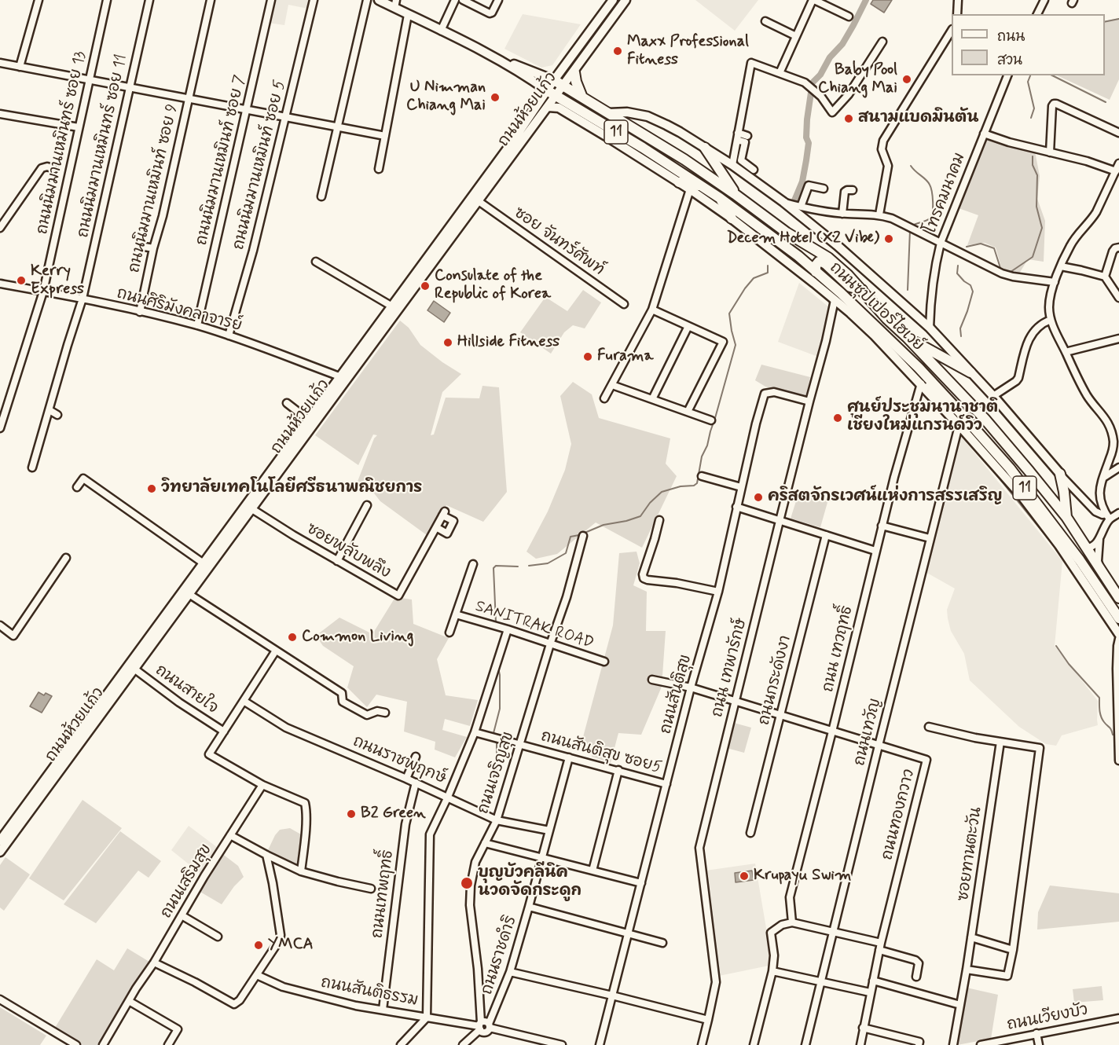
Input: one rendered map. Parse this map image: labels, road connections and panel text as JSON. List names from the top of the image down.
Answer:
{
  "streets": {
    "highway": ["11", "ถนนซุปเปอร์ไฮเวย์"],
    "main road": ["ถนนห้วยแก้ว"],
    "street": [
      "ถนนนิมมานเหมินทร์ ซอย 13",
      "ถนนนิมมานเหมินทร์ ซอย 11",
      "ถนนนิมมานเหมินท์ ซอย 7",
      "ถนนนิมมานเหมินท์ ซอย 5",
      "ถนนนิมมานเหมินท์ ซอย 9",
      "โทรคมนาคม",
      "ซอย จันทร์ศัพท์",
      "ถนนศิริมังคลาจารย์",
      "ซอยพลับพลึง",
      "SANITRAK ROAD",
      "ถนน เทวฤทธิ์",
      "ถนน เทพารักษ์",
      "ถนนกระดังงา",
      "ถนนสายใจ",
      "ถนนสันติสุข",
      "ถนนเทวัญ",
      "ถนนสันติสุข ซอย5",
      "ถนนราชพฤกษ์",
      "ถนนเจริญสุข",
      "ถนนทองกวาว",
      "ซอยทานตะวัน",
      "ถนนเสริมสุข",
      "ถนนเทพฤทธิ์",
      "ถนนราชดำริ",
      "ถนนสันติธรรม",
      "ถนนเวียงบัว"
    ]
  },
  "crossings": [
    ["ถนนห้วยแก้ว", "11"],
    ["ถนนห้วยแก้ว", "ซอย จันทร์ศัพท์"],
    ["ถนนห้วยแก้ว", "ถนนซุปเปอร์ไฮเวย์"],
    ["ถนนห้วยแก้ว", "ถนนศิริมังคลาจารย์"],
    ["ถนนห้วยแก้ว", "ซอยพลับพลึง"],
    ["ถนนห้วยแก้ว", "ถนนสายใจ"],
    ["11", "ถนนซุปเปอร์ไฮเวย์"],
    ["ถนนนิมมานเหมินทร์ ซอย 13", "ถนนศิริมังคลาจารย์"],
    ["ถนนนิมมานเหมินทร์ ซอย 11", "ถนนศิริมังคลาจารย์"],
    ["ถนนนิมมานเหมินท์ ซอย 7", "ถนนศิริมังคลาจารย์"],
    ["ถนนนิมมานเหมินท์ ซอย 5", "ถนนศิริมังคลาจารย์"],
    ["ถนนนิมมานเหมินท์ ซอย 9", "ถนนศิริมังคลาจารย์"],
    ["SANITRAK ROAD", "ถนนเจริญสุข"],
    ["ถนน เทวฤทธิ์", "ถนนทองกวาว"],
    ["ถนน เทพารักษ์", "ถนนสันติสุข"],
    ["ถนน เทพารักษ์", "ถนนทองกวาว"],
    ["ถนนกระดังงา", "ถนนทองกวาว"],
    ["ถนนสันติสุข", "ถนนสันติสุข ซอย5"],
    ["ถนนสันติสุข", "ถนนทองกวาว"],
    ["ถนนเทวัญ", "ถนนทองกวาว"],
    ["ถนนสันติสุข ซอย5", "ถนนเจริญสุข"],
    ["ถนนสันติสุข ซอย5", "ถนนราชดำริ"],
    ["ถนนราชพฤกษ์", "ถนนเจริญสุข"],
    ["ถนนราชพฤกษ์", "ถนนเทพฤทธิ์"],
    ["ถนนราชพฤกษ์", "ถนนราชดำริ"],
    ["ถนนเจริญสุข", "ถนนราชดำริ"],
    ["ถนนเจริญสุข", "ถนนสันติธรรม"],
    ["ถนนเทพฤทธิ์", "ถนนสันติธรรม"],
    ["ถนนราชดำริ", "ถนนสันติธรรม"]
  ],
  "places": [
    "Maxx Professional Fitness",
    "Baby Pool Chiang Mai",
    "U Nimman Chiang Mai",
    "สนามแบดมินตัน",
    "Decem Hotel (X2 Vibe)",
    "Kerry Express",
    "Consulate of the Republic of Korea",
    "Hillside Fitness",
    "Furama",
    "ศูนย์ประชุมนานาชาติ เชียงใหม่แกรนด์วิว",
    "วิทยาลัยเทคโนโลยีศรีธนาพณิชยการ",
    "คริสตจักรเวศน์แห่งการสรรเสริญ",
    "Common Living",
    "B2 Green",
    "Krupayu Swim",
    "บุญบัวคลีนิค นวดจัดกระดูก",
    "YMCA"
  ],
  "legend": ["ถนน", "สวน"]
}
